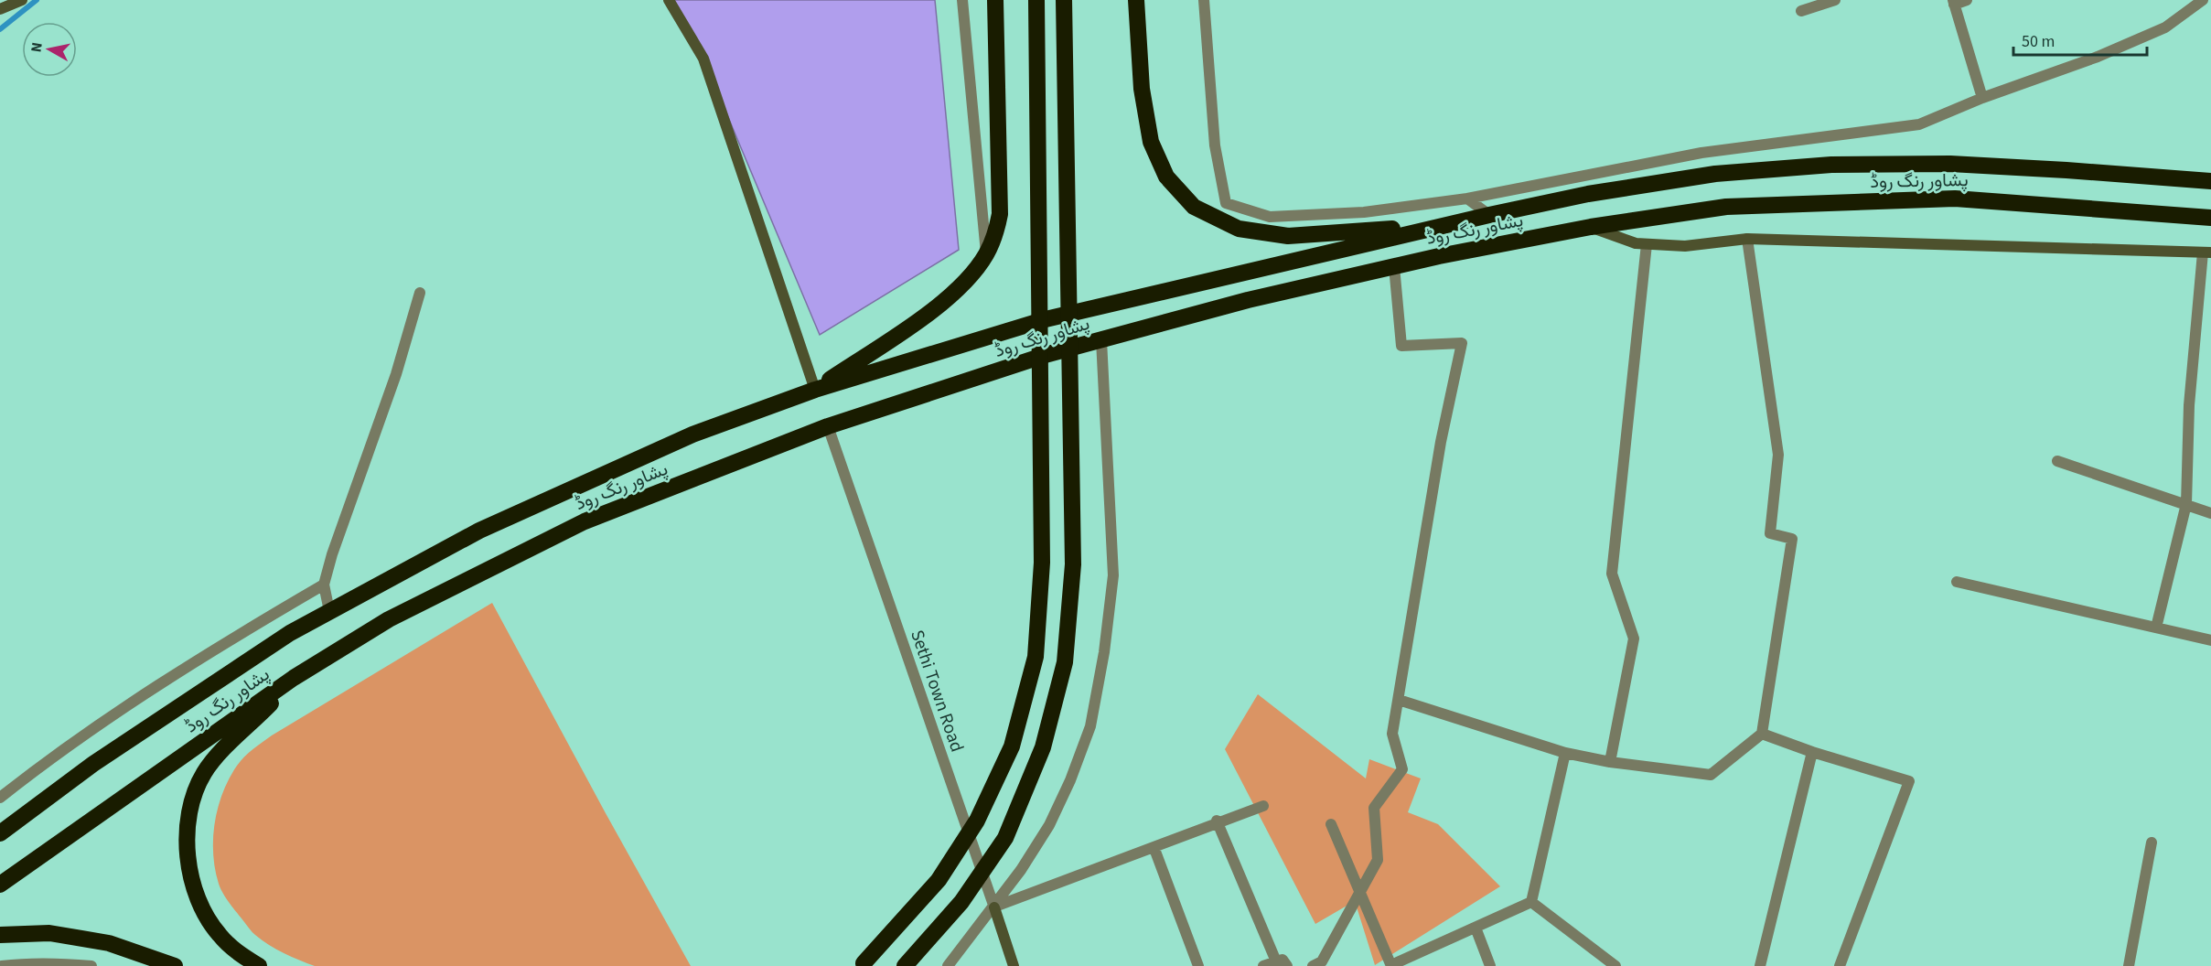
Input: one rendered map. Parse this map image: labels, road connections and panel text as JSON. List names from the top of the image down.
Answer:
{
  "streets": {
    "highway": ["پشاور رنگ روڈ"],
    "street": ["Sethi Town Road"]
  },
  "crossings": [
    ["پشاور رنگ روڈ", "Sethi Town Road"]
  ],
  "scale_bar": "50 m",
  "north": "left"
}
